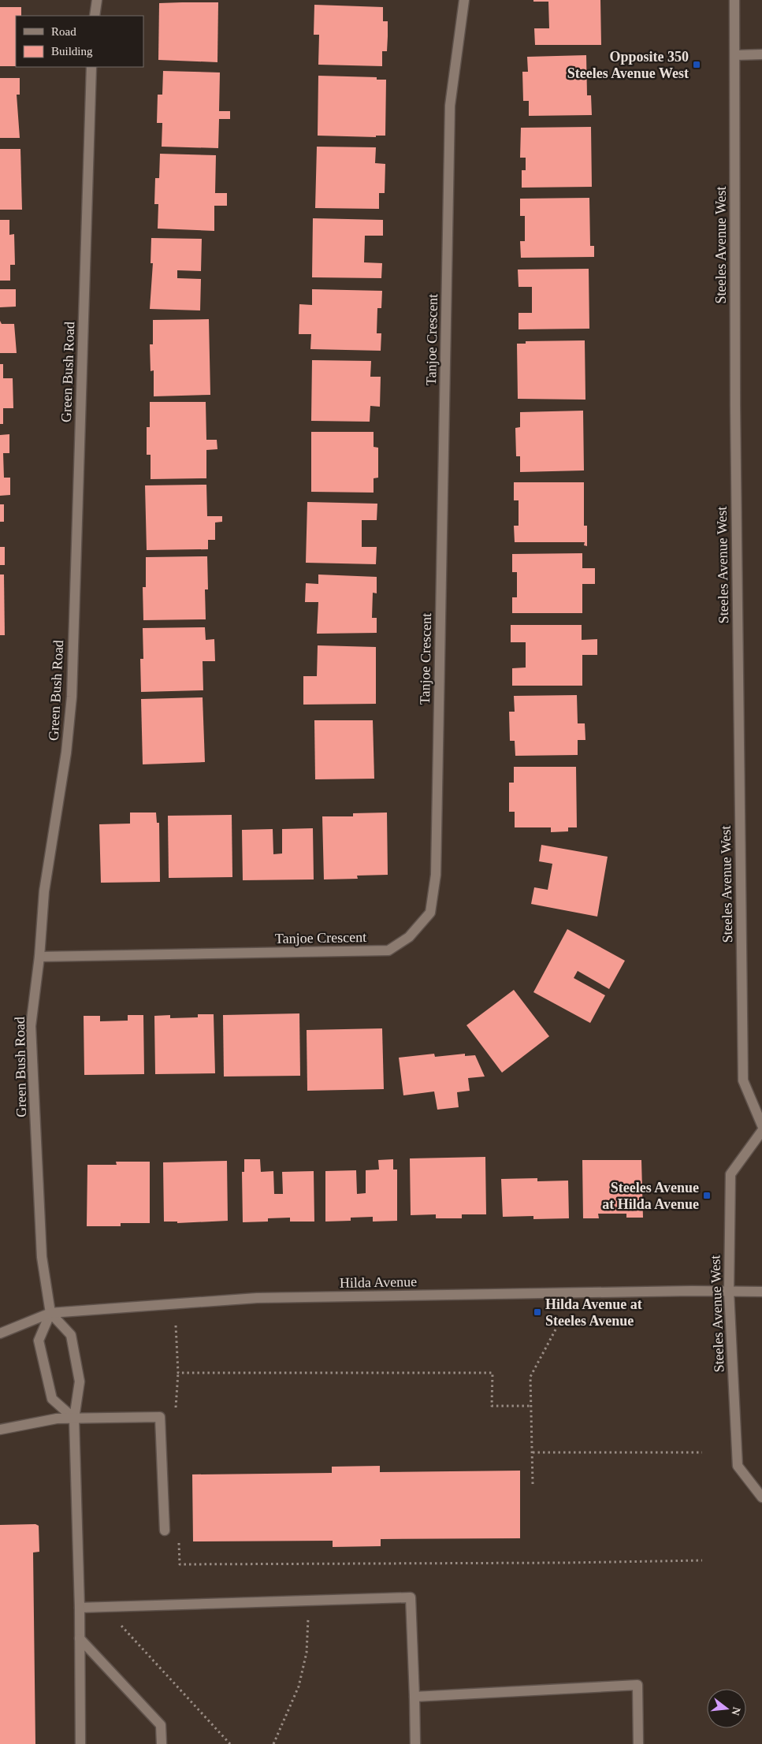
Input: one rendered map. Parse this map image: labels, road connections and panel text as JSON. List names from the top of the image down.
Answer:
{
  "streets": {
    "street": [
      "Steeles Avenue West",
      "Tanjoe Crescent",
      "Green Bush Road",
      "Hilda Avenue"
    ]
  },
  "crossings": [
    ["Steeles Avenue West", "Hilda Avenue"],
    ["Tanjoe Crescent", "Green Bush Road"],
    ["Green Bush Road", "Hilda Avenue"]
  ],
  "places": {
    "transit": ["Opposite 350 Steeles Avenue West", "Steeles Avenue at Hilda Avenue", "Hilda Avenue at Steeles Avenue"]
  },
  "legend": ["Road", "Building"],
  "north": "right"
}
